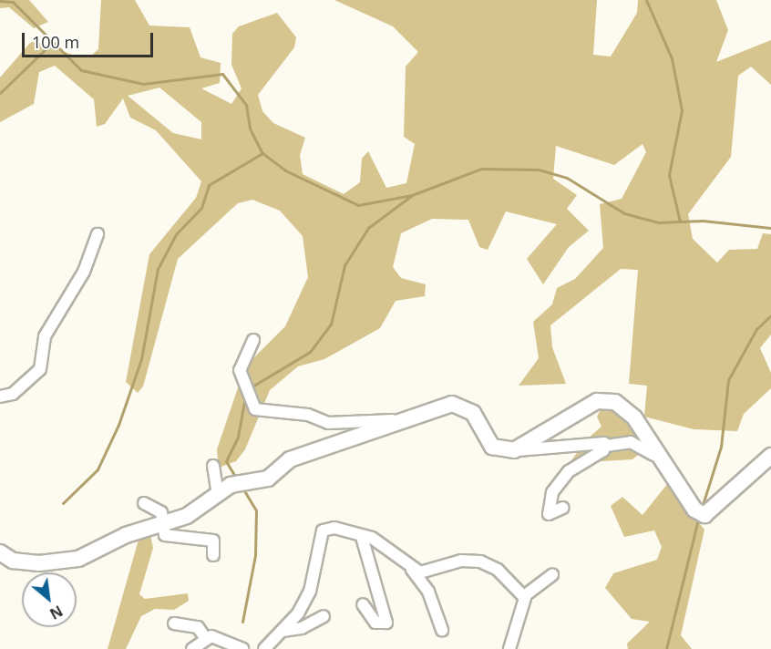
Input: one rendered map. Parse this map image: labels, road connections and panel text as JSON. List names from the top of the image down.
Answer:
{
  "scale_bar": "100 m",
  "north": "bottom right"
}
